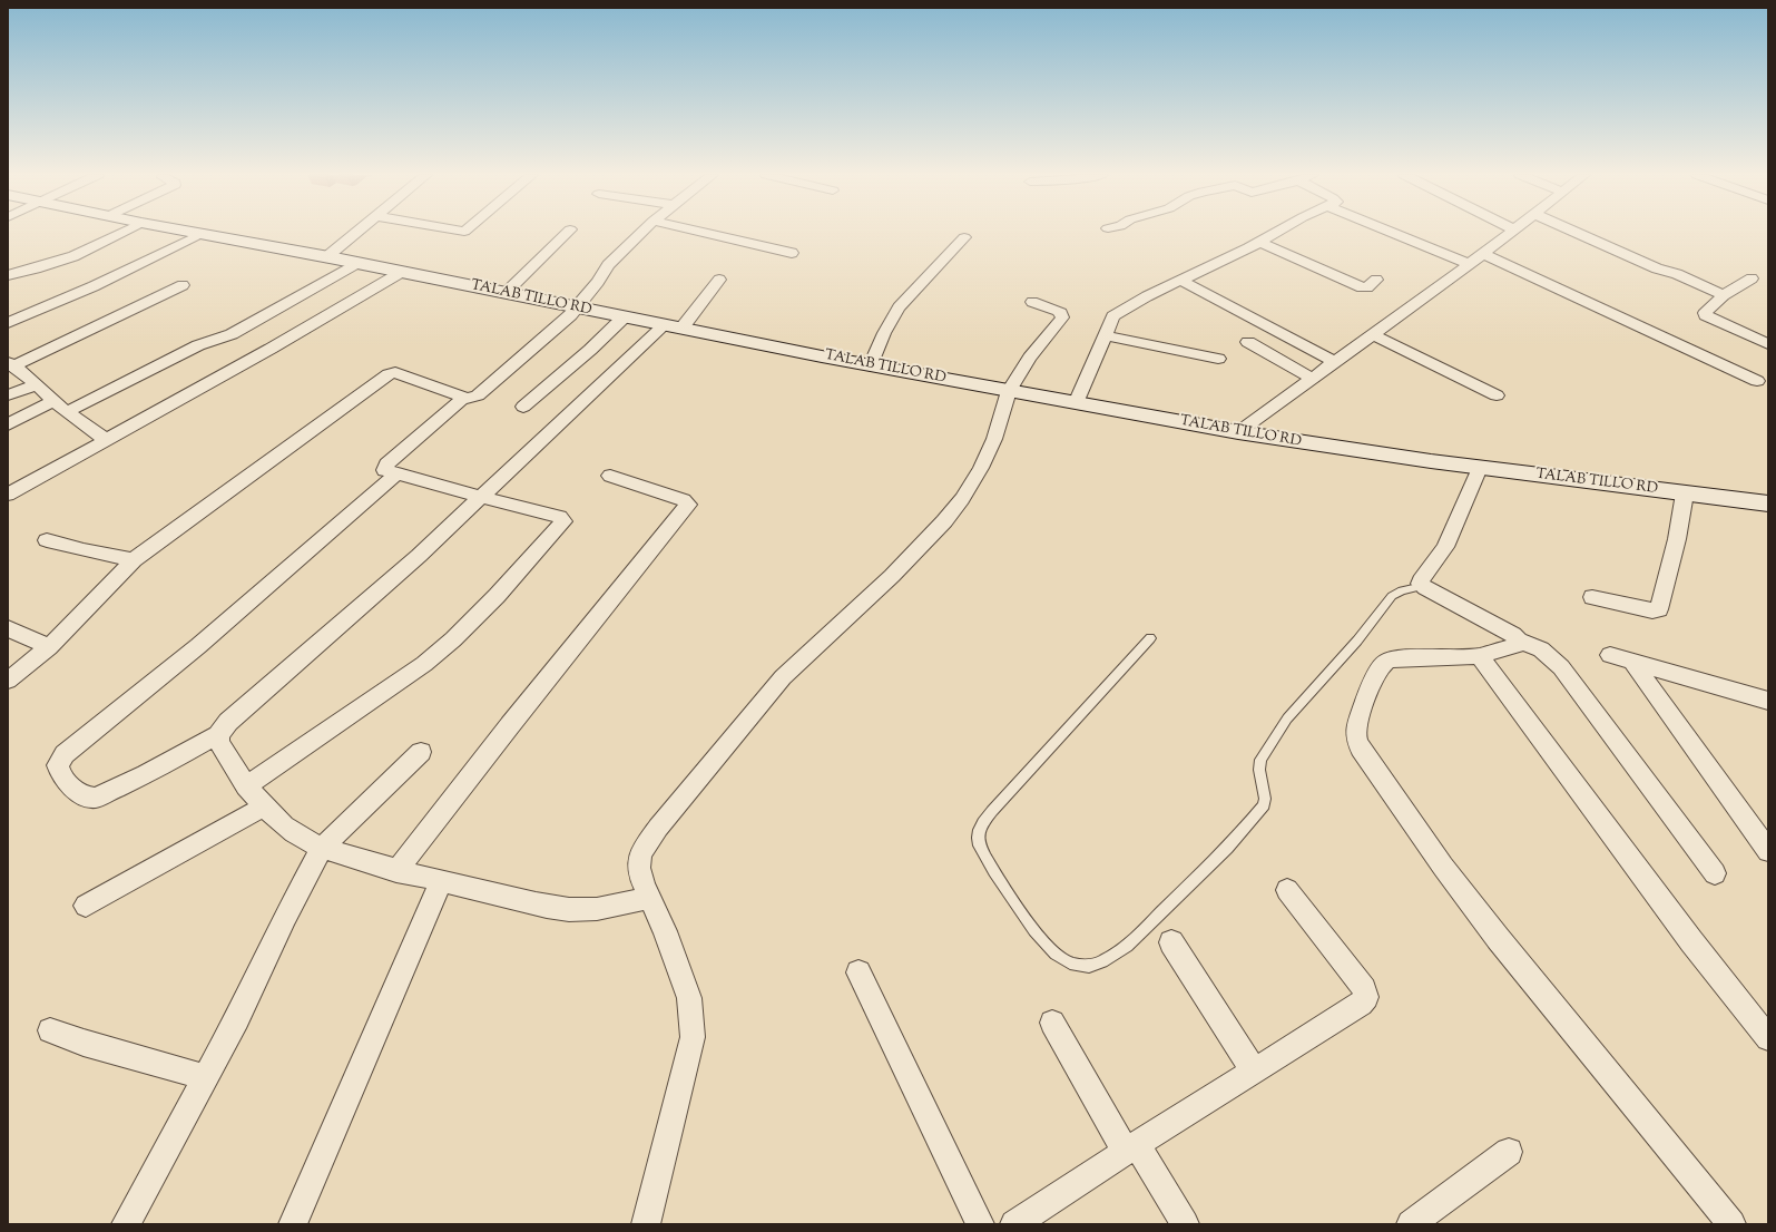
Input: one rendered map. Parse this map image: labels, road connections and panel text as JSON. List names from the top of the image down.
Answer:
{
  "streets": {
    "main road": ["TALAB TILLO RD"]
  }
}
